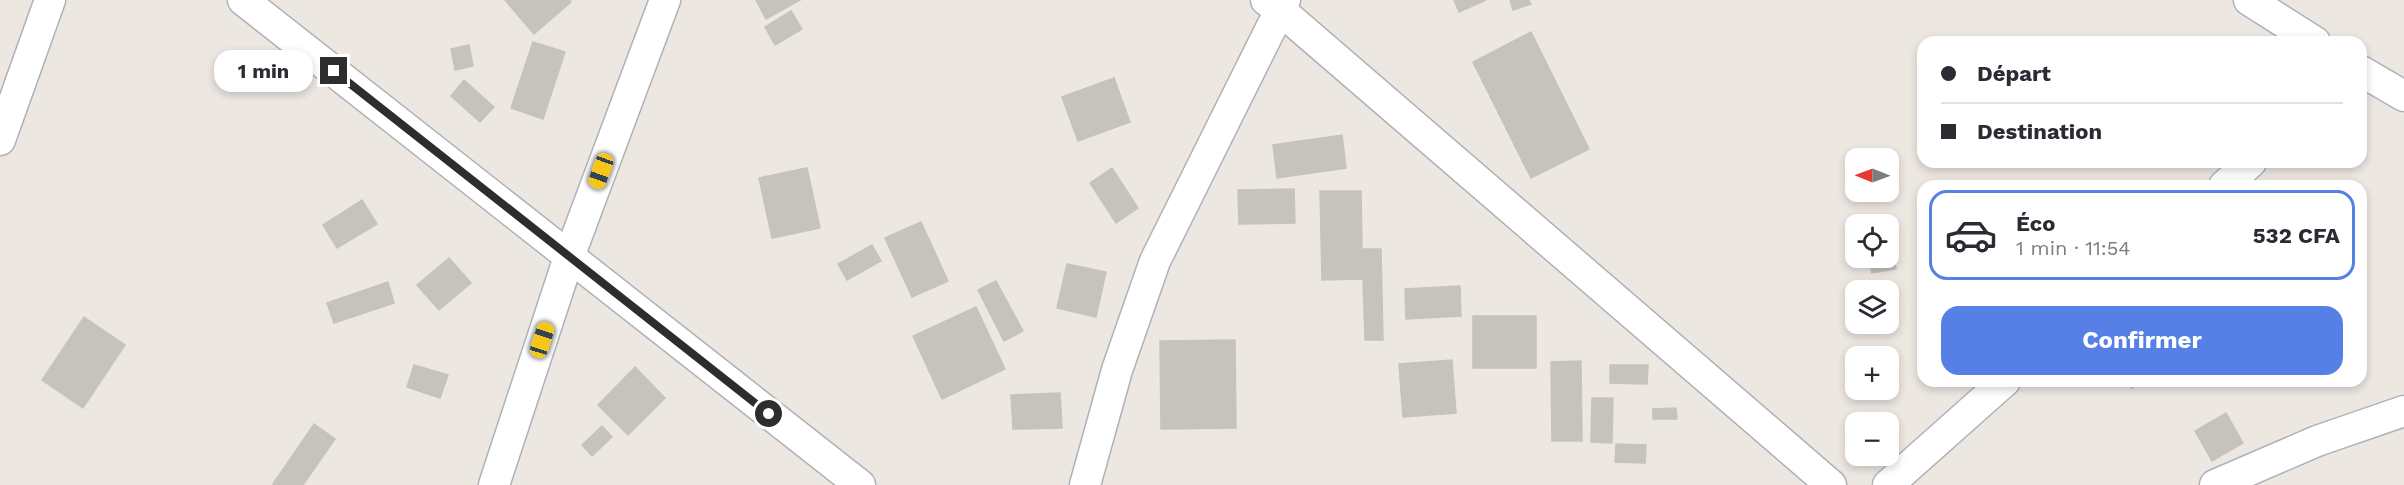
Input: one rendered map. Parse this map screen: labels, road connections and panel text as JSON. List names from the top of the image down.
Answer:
{
  "north": "left",
  "page": {
    "banner": ["Départ", "Destination"],
    "bubble": "1 min",
    "map_buttons": ["+", "−"],
    "list": [
      {
        "name": "Éco",
        "note": "1 min · 11:54",
        "value": "532 CFA"
      }
    ],
    "buttons": "Confirmer"
  }
}
